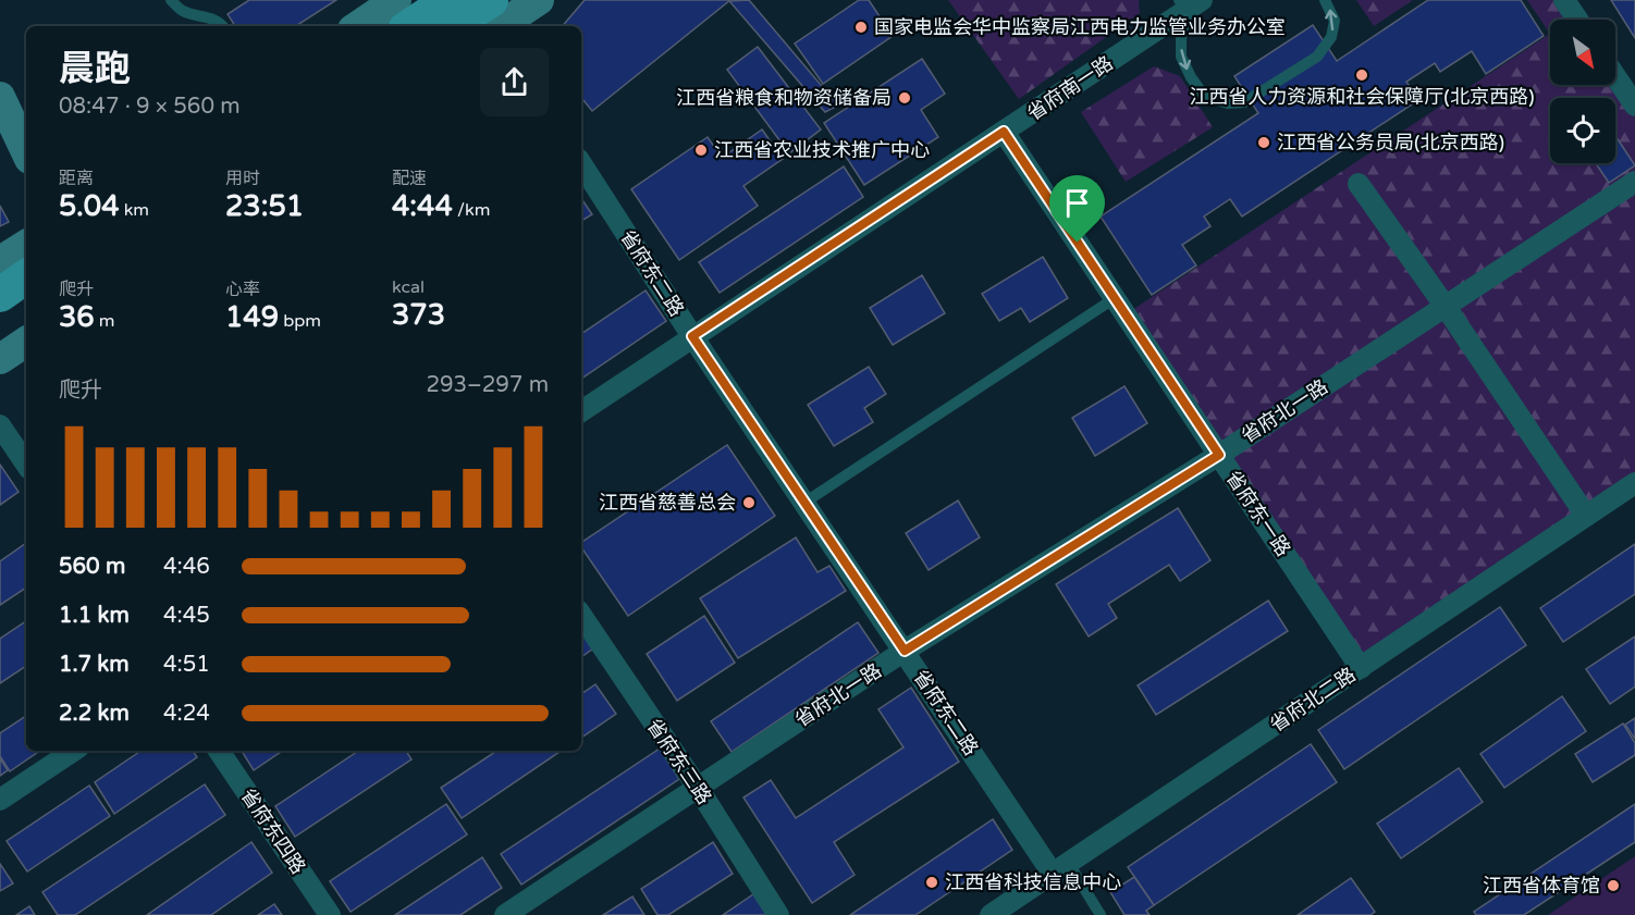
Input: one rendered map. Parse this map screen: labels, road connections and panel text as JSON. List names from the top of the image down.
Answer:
{
  "streets": {
    "street": [
      "省府南一路",
      "省府东二路",
      "省府北一路",
      "省府东一路",
      "省府北二路",
      "省府东三路",
      "省府东四路"
    ]
  },
  "crossings": [
    ["省府南一路", "省府东二路"],
    ["省府南一路", "省府东一路"],
    ["省府东二路", "省府北一路"],
    ["省府东二路", "省府北二路"],
    ["省府北一路", "省府东一路"],
    ["省府北一路", "省府东三路"],
    ["省府东一路", "省府北二路"]
  ],
  "places": [
    "国家电监会华中监察局江西电力监管业务办公室",
    "江西省人力资源和社会保障厅(北京西路)",
    "江西省粮食和物资储备局",
    "江西省公务员局(北京西路)",
    "江西省农业技术推广中心",
    "江西省慈善总会",
    "江西省科技信息中心",
    "江西省体育馆"
  ],
  "north": "bottom right",
  "page": {
    "heading": ["晨跑", "08:47 · 9 × 560 m"],
    "stats": [
      ["距离", "5.04 km"],
      ["用时", "23:51"],
      ["配速", "4:44 /km"],
      ["爬升", "36 m"],
      ["心率", "149 bpm"],
      ["kcal", "373"]
    ],
    "chart": ["爬升", "293–297 m"],
    "list": [
      {
        "name": "560 m",
        "note": "4:46"
      },
      {
        "name": "1.1 km",
        "note": "4:45"
      },
      {
        "name": "1.7 km",
        "note": "4:51"
      },
      {
        "name": "2.2 km",
        "note": "4:24"
      }
    ]
  }
}
